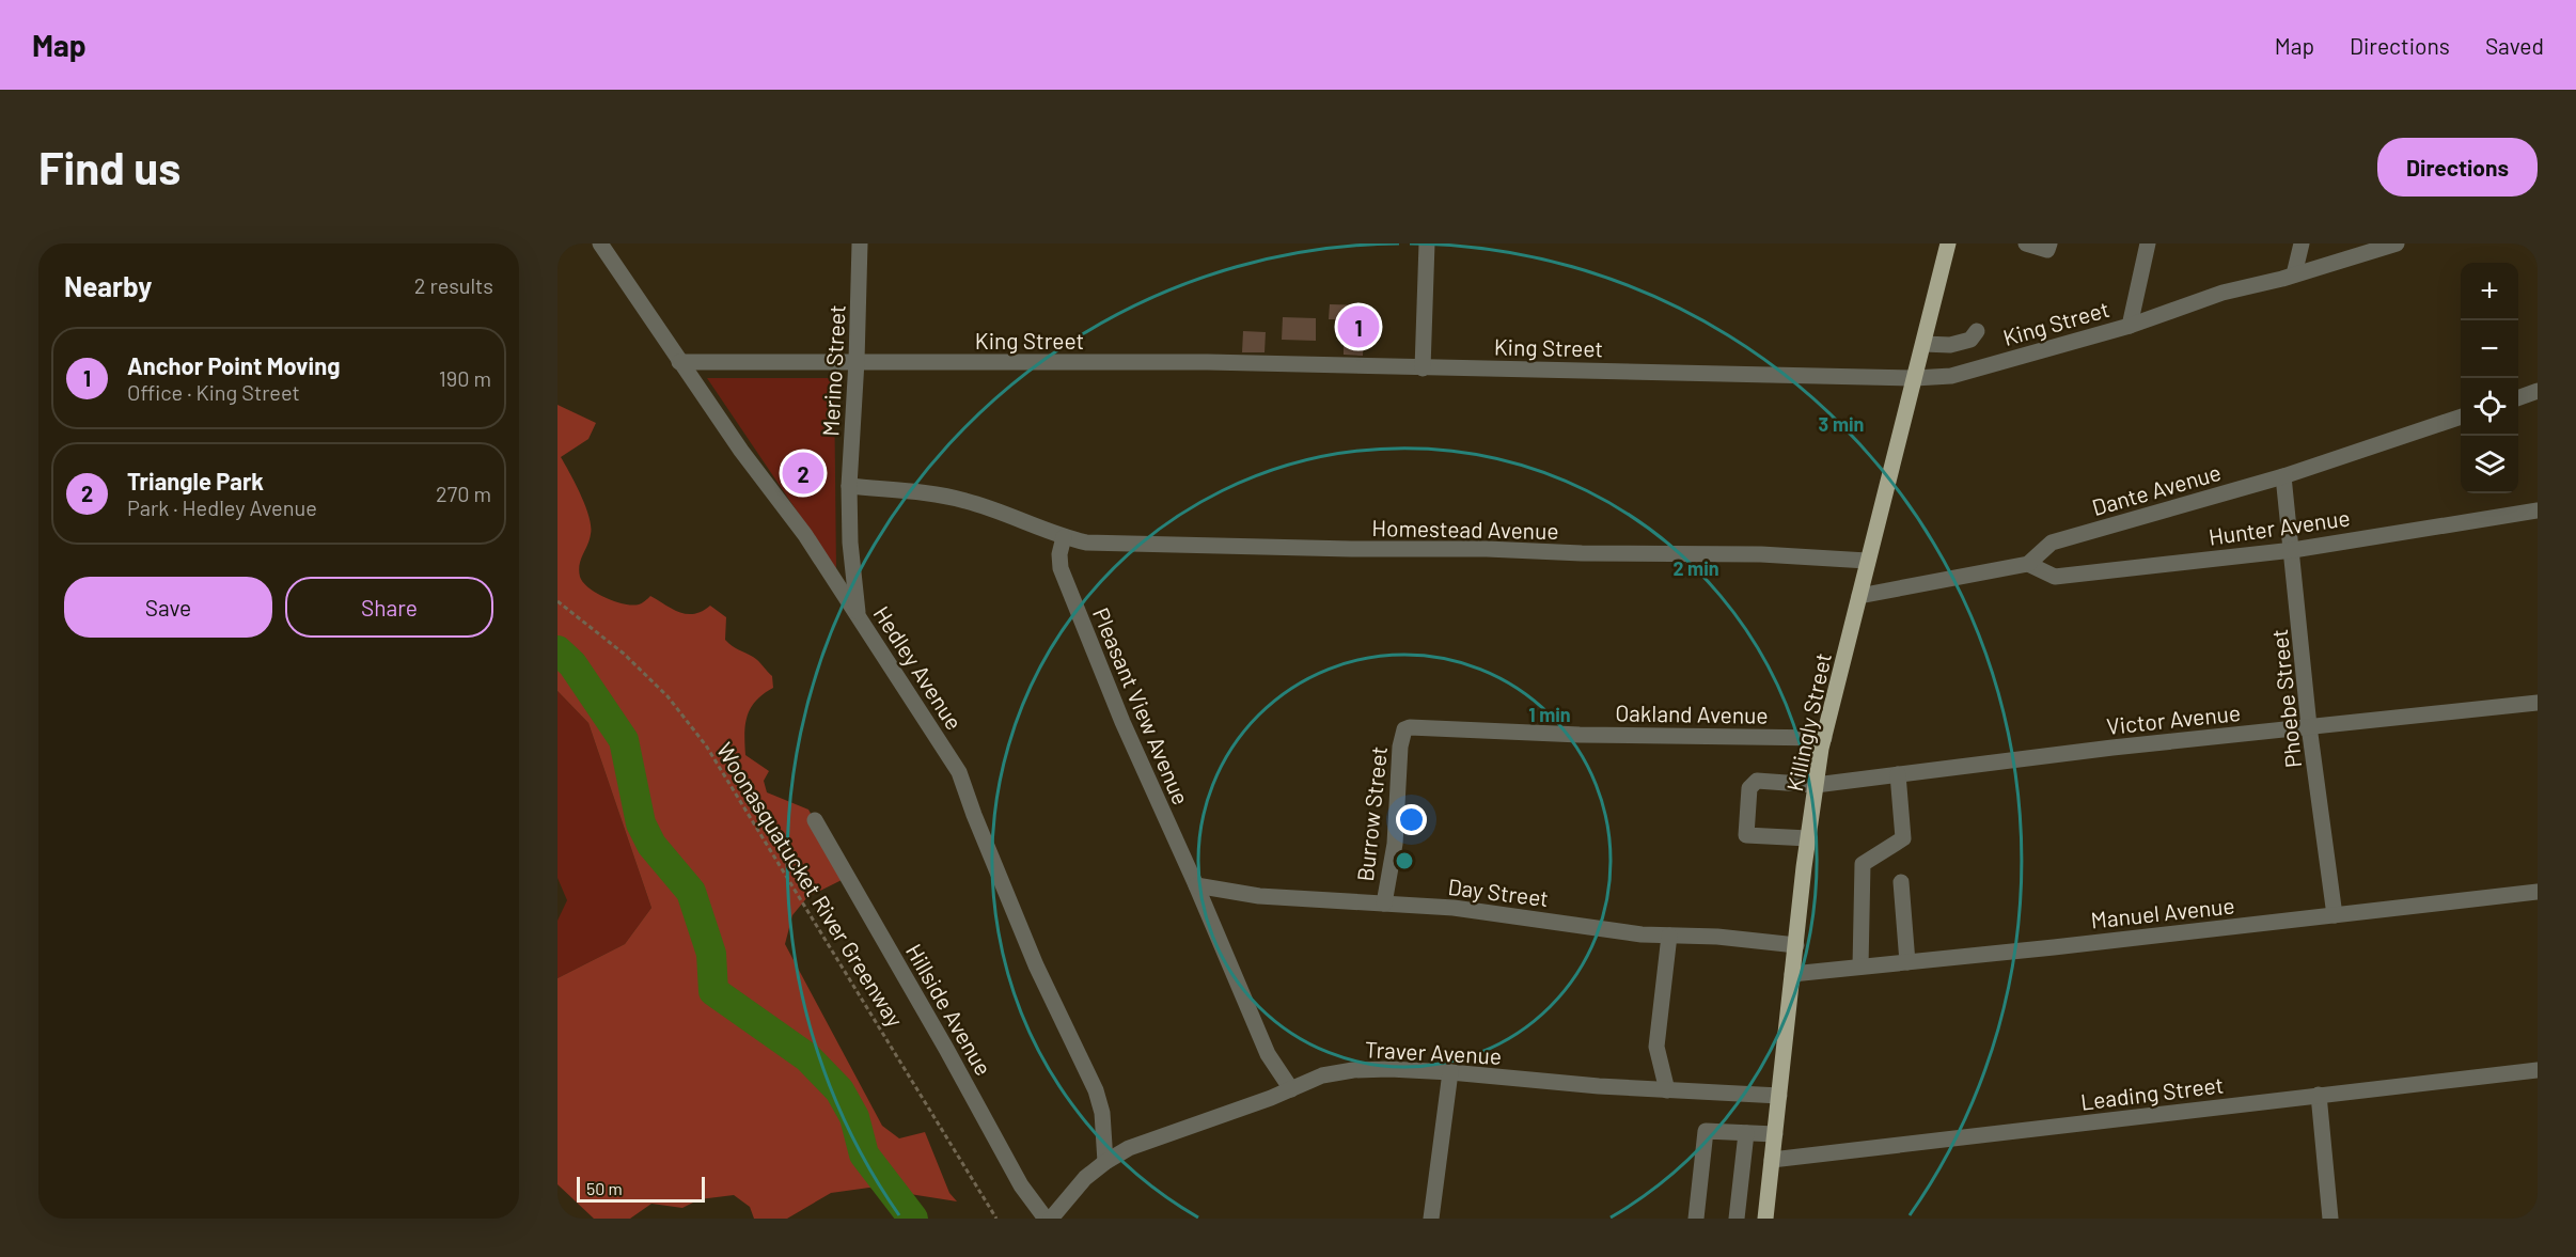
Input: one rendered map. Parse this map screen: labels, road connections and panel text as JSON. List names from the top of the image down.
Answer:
{
  "streets": {
    "main road": ["Killingly Street"],
    "street": [
      "King Street",
      "Merino Street",
      "Dante Avenue",
      "Hunter Avenue",
      "Homestead Avenue",
      "Hedley Avenue",
      "Phoebe Street",
      "Pleasant View Avenue",
      "Oakland Avenue",
      "Victor Avenue",
      "Burrow Street",
      "Day Street",
      "Manuel Avenue",
      "Hillside Avenue",
      "Traver Avenue",
      "Leading Street"
    ],
    "path": ["Woonasquatucket River Greenway"]
  },
  "crossings": [
    ["King Street", "Merino Street"],
    ["King Street", "Hedley Avenue"],
    ["King Street", "Killingly Street"],
    ["Merino Street", "Hedley Avenue"],
    ["Dante Avenue", "Hunter Avenue"],
    ["Dante Avenue", "Phoebe Street"],
    ["Hunter Avenue", "Phoebe Street"],
    ["Homestead Avenue", "Pleasant View Avenue"],
    ["Homestead Avenue", "Killingly Street"],
    ["Hedley Avenue", "Traver Avenue"],
    ["Phoebe Street", "Victor Avenue"],
    ["Phoebe Street", "Manuel Avenue"],
    ["Pleasant View Avenue", "Day Street"],
    ["Pleasant View Avenue", "Traver Avenue"],
    ["Oakland Avenue", "Killingly Street"],
    ["Oakland Avenue", "Burrow Street"],
    ["Victor Avenue", "Killingly Street"],
    ["Killingly Street", "Day Street"],
    ["Killingly Street", "Manuel Avenue"],
    ["Killingly Street", "Traver Avenue"],
    ["Killingly Street", "Leading Street"],
    ["Burrow Street", "Day Street"],
    ["Hillside Avenue", "Traver Avenue"]
  ],
  "scale_bar": "50 m",
  "page": {
    "header": "Map",
    "nav": ["Map", "Directions", "Saved"],
    "buttons": [
      "Directions",
      ["Save", "Share"]
    ],
    "title": "Find us",
    "heading": ["Nearby", "2 results"],
    "map_buttons": ["+", "−"],
    "pins": ["1", "2"],
    "list": [
      {
        "mark": "1",
        "name": "Anchor Point Moving",
        "note": "Office · King Street",
        "value": "190 m"
      },
      {
        "mark": "2",
        "name": "Triangle Park",
        "note": "Park · Hedley Avenue",
        "value": "270 m"
      }
    ],
    "scale": "50 m"
  },
  "rings": ["3 min", "2 min", "1 min"]
}
